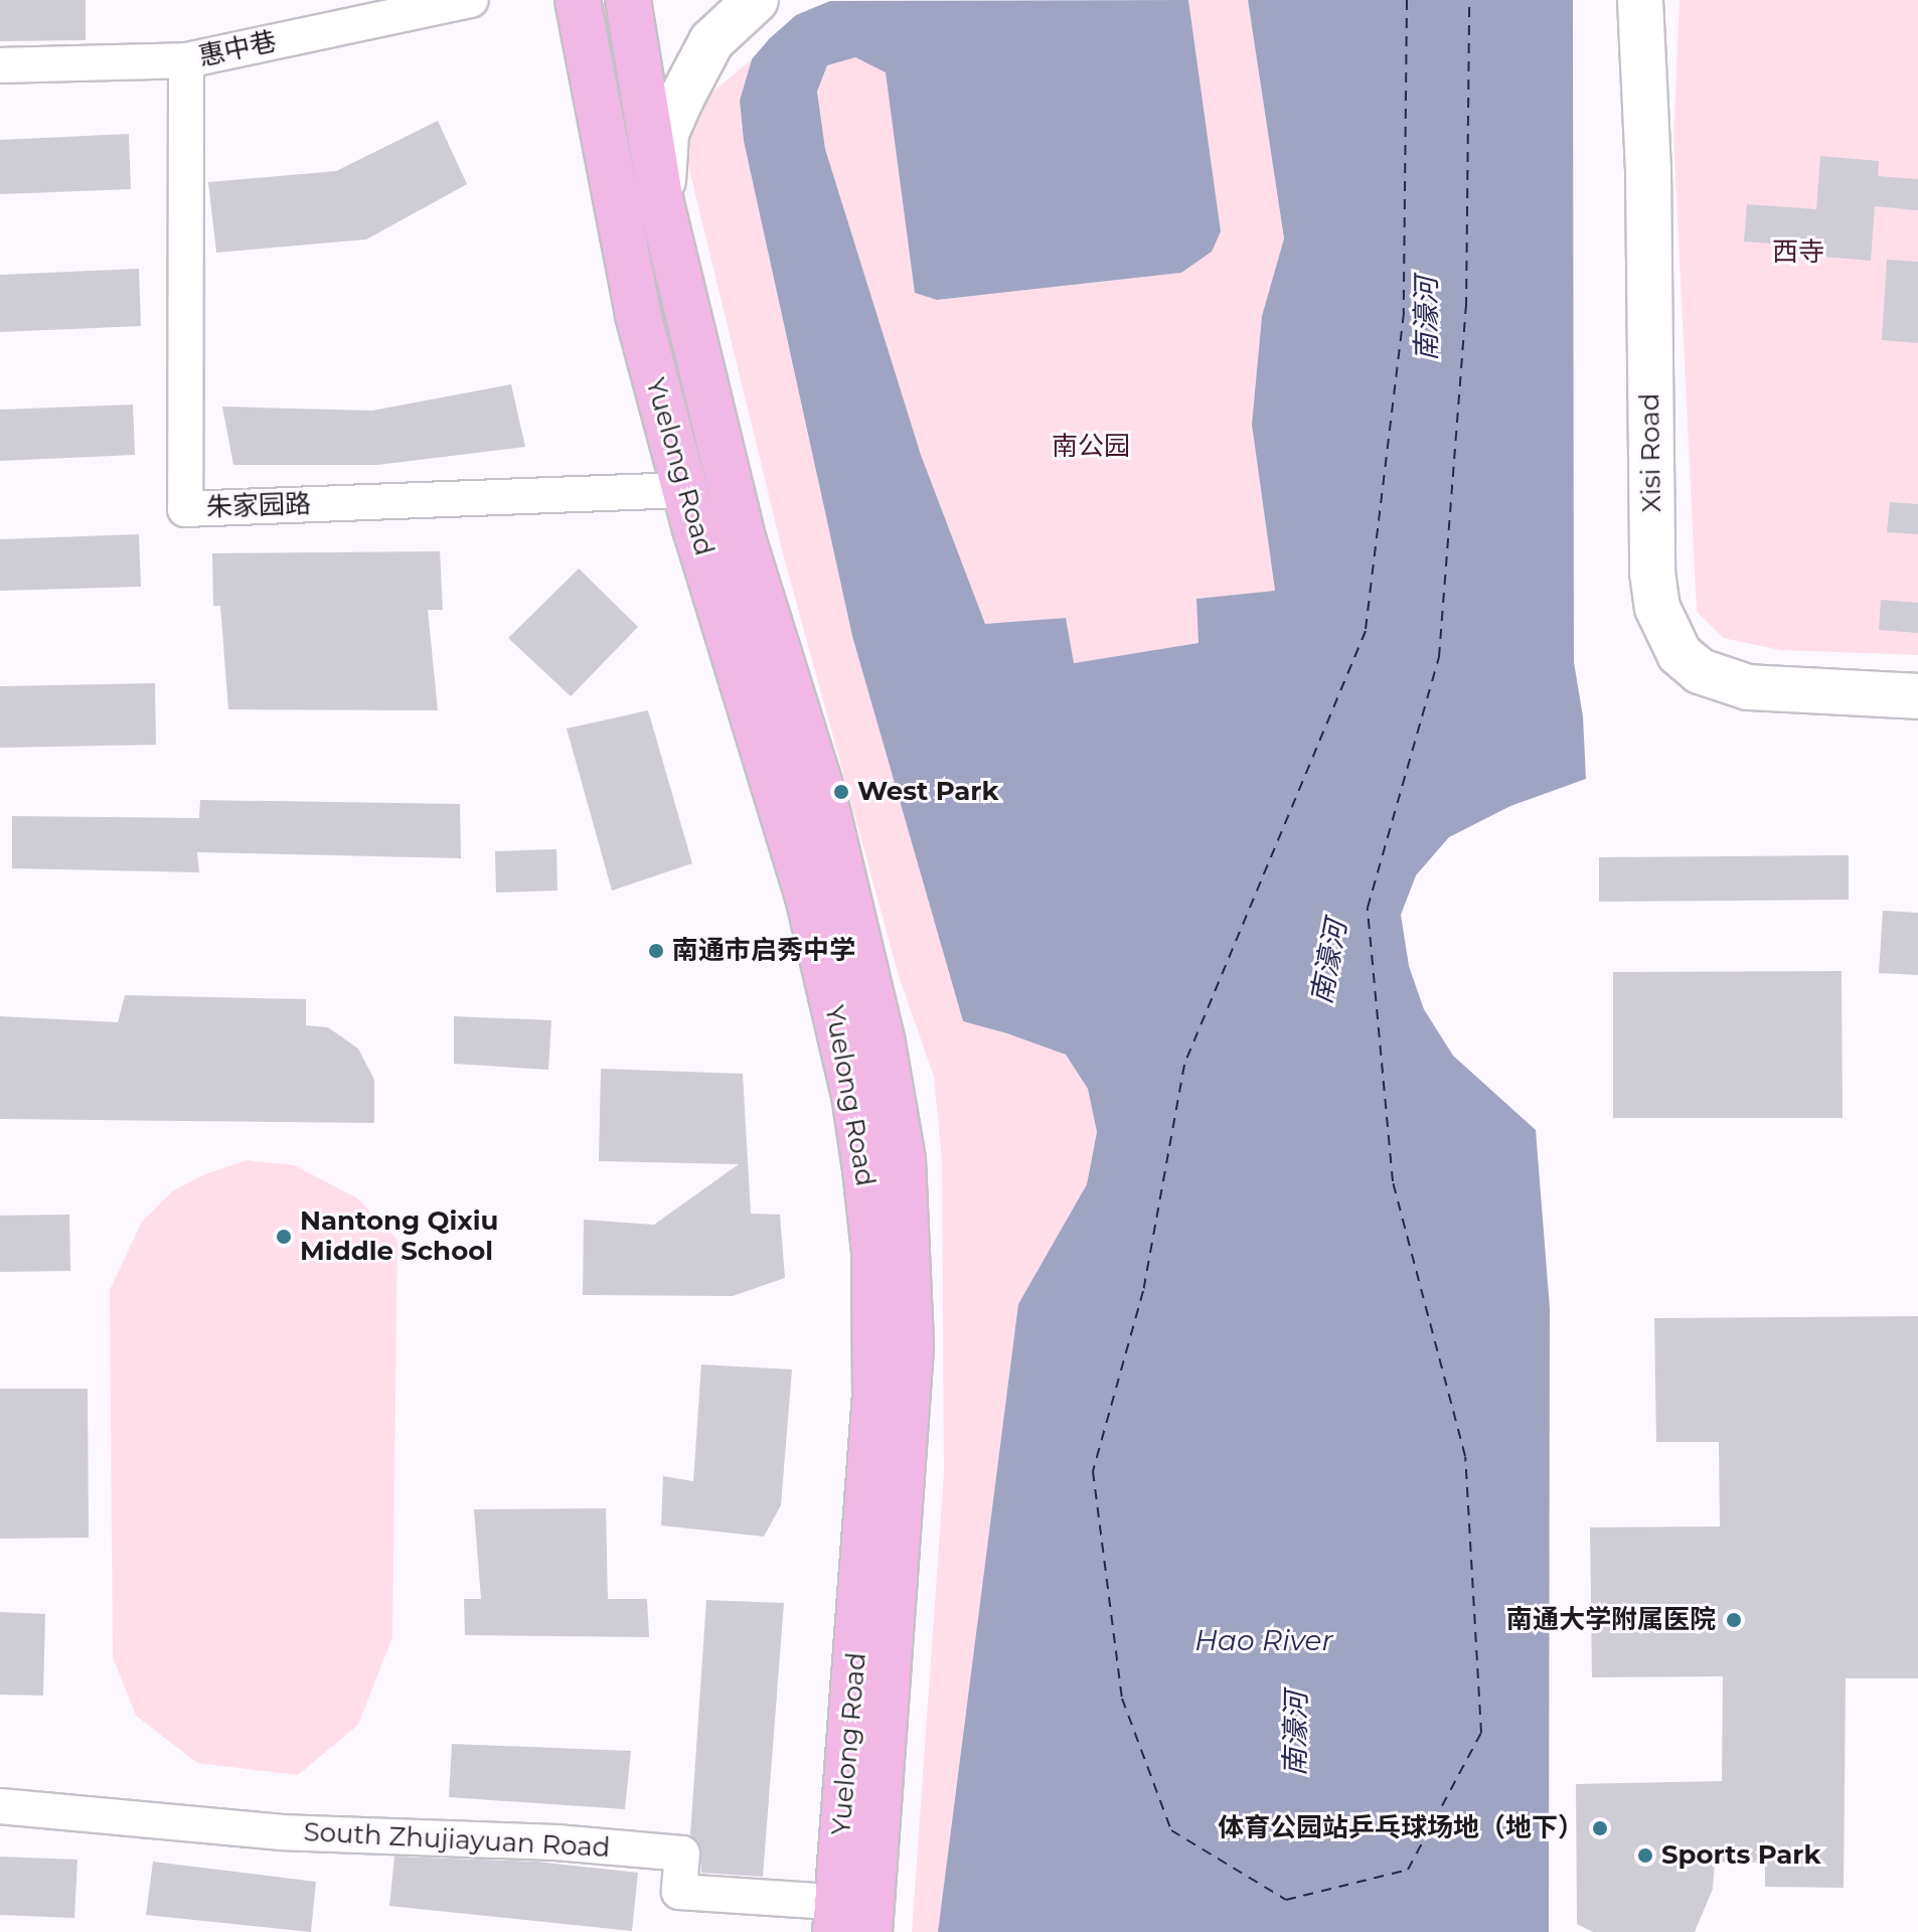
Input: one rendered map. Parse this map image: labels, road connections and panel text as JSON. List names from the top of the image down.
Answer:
{
  "streets": {
    "main road": ["Yuelong Road"],
    "street": [
      "惠中巷",
      "Xisi Road",
      "朱家园路",
      "South Zhujiayuan Road"
    ]
  },
  "crossings": [
    ["惠中巷", "朱家园路"],
    ["Yuelong Road", "朱家园路"],
    ["Yuelong Road", "South Zhujiayuan Road"]
  ],
  "water": ["南濠河", "Hao River"],
  "parks": ["西寺", "南公园"],
  "places": [
    "West Park",
    "南通市启秀中学",
    "Nantong Qixiu Middle School",
    "南通大学附属医院",
    "体育公园站乒乓球场地（地下）",
    "Sports Park"
  ]
}
